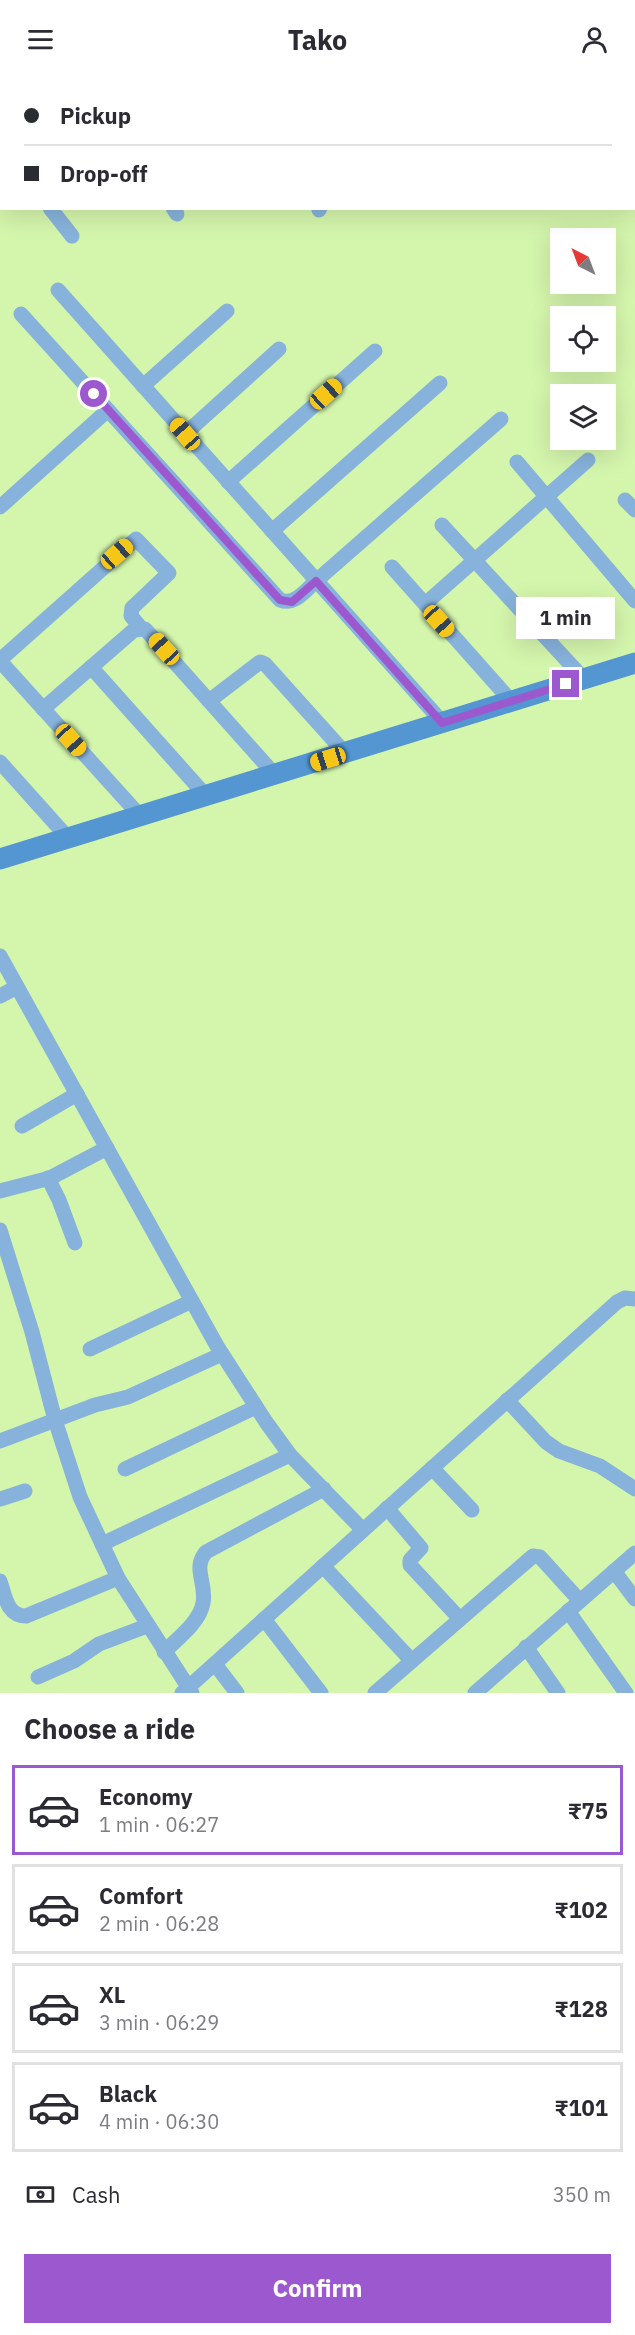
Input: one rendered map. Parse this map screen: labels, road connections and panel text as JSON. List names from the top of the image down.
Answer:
{
  "north": "top left",
  "page": {
    "header": "Tako",
    "banner": ["Pickup", "Drop-off"],
    "bubble": "1 min",
    "heading": "Choose a ride",
    "list": [
      {
        "name": "Economy",
        "note": "1 min · 06:27",
        "value": "₹75"
      },
      {
        "name": "Comfort",
        "note": "2 min · 06:28",
        "value": "₹102"
      },
      {
        "name": "XL",
        "note": "3 min · 06:29",
        "value": "₹128"
      },
      {
        "name": "Black",
        "note": "4 min · 06:30",
        "value": "₹101"
      }
    ],
    "pay": ["Cash", "350 m"],
    "buttons": "Confirm"
  }
}
